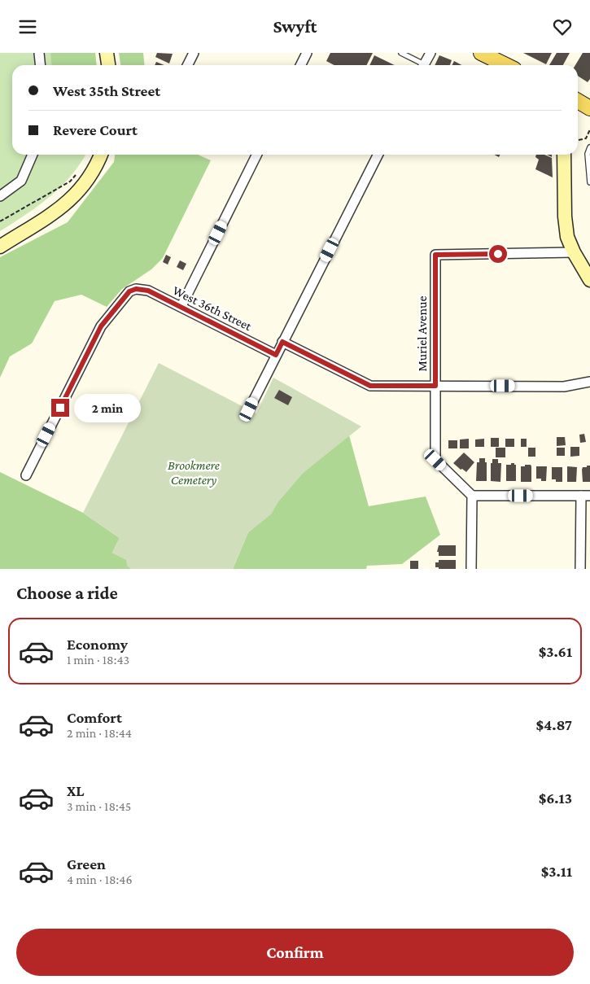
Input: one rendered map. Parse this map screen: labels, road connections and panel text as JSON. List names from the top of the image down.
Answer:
{
  "streets": {
    "street": ["West 36th Street", "Muriel Avenue"]
  },
  "parks": ["Brookmere Cemetery"],
  "page": {
    "header": "Swyft",
    "banner": ["West 35th Street", "Revere Court"],
    "bubble": "2 min",
    "heading": "Choose a ride",
    "list": [
      {
        "name": "Economy",
        "note": "1 min · 18:43",
        "value": "$3.61"
      },
      {
        "name": "Comfort",
        "note": "2 min · 18:44",
        "value": "$4.87"
      },
      {
        "name": "XL",
        "note": "3 min · 18:45",
        "value": "$6.13"
      },
      {
        "name": "Green",
        "note": "4 min · 18:46",
        "value": "$3.11"
      }
    ],
    "buttons": "Confirm"
  }
}
